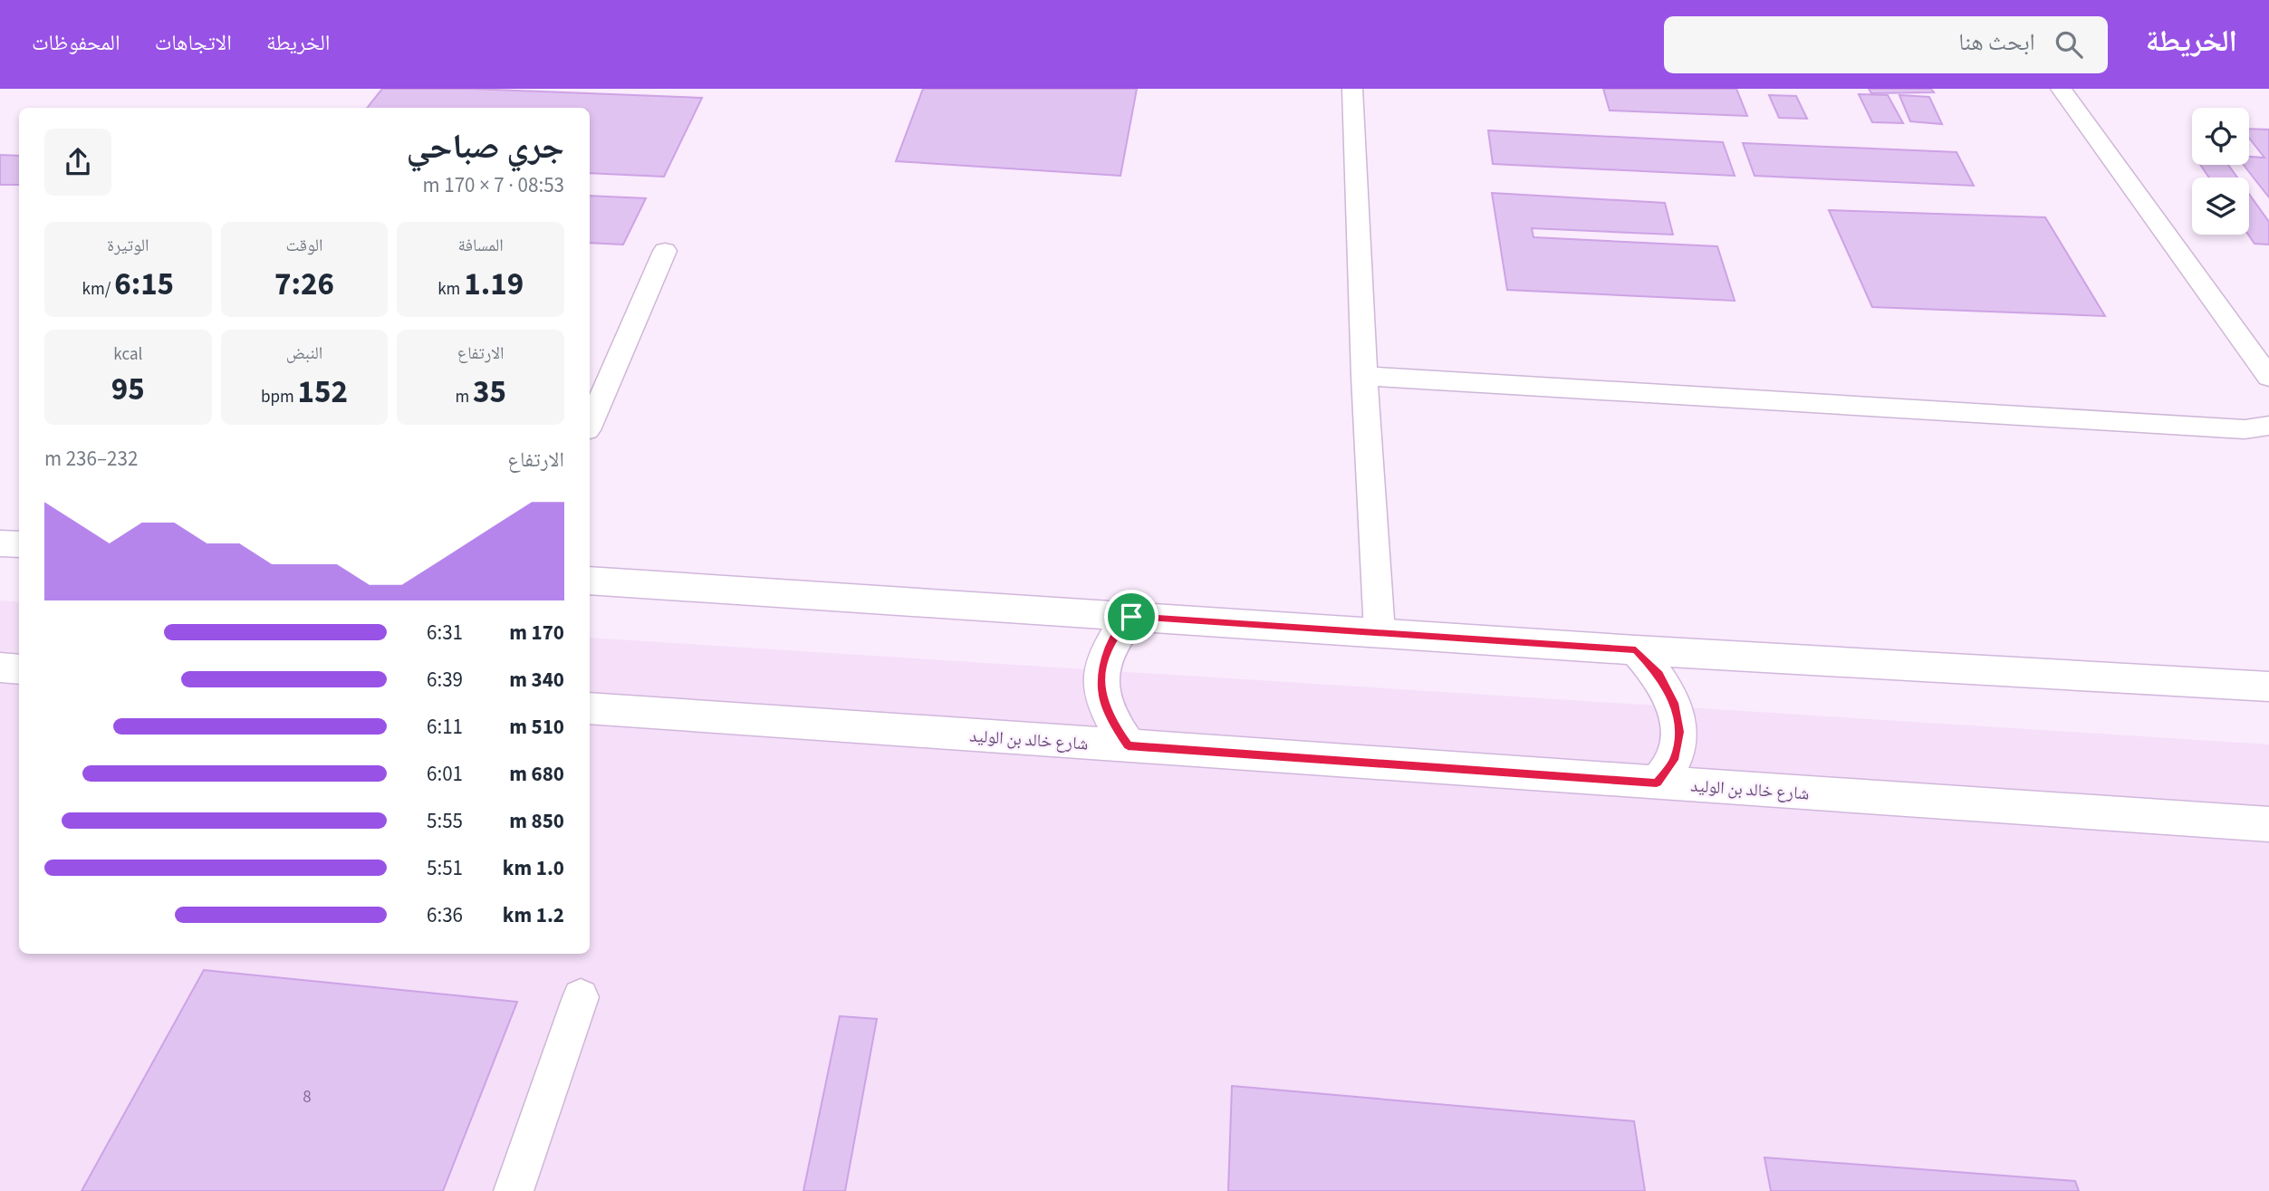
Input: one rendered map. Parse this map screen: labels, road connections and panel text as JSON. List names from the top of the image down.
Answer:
{
  "streets": {
    "main road": ["شارع خالد بن الوليد"]
  },
  "house_numbers": ["8"],
  "page": {
    "header": "الخريطة",
    "search": "ابحث هنا",
    "nav": ["الخريطة", "الاتجاهات", "المحفوظات"],
    "heading": ["جري صباحي", "08:53 · 7 × 170 m"],
    "stats": [
      ["المسافة", "1.19 km"],
      ["الوقت", "7:26"],
      ["الوتيرة", "6:15 /km"],
      ["الارتفاع", "35 m"],
      ["النبض", "152 bpm"],
      ["kcal", "95"]
    ],
    "chart": ["الارتفاع", "232–236 m"],
    "list": [
      {
        "name": "170 m",
        "note": "6:31"
      },
      {
        "name": "340 m",
        "note": "6:39"
      },
      {
        "name": "510 m",
        "note": "6:11"
      },
      {
        "name": "680 m",
        "note": "6:01"
      },
      {
        "name": "850 m",
        "note": "5:55"
      },
      {
        "name": "1.0 km",
        "note": "5:51"
      },
      {
        "name": "1.2 km",
        "note": "6:36"
      }
    ]
  }
}
